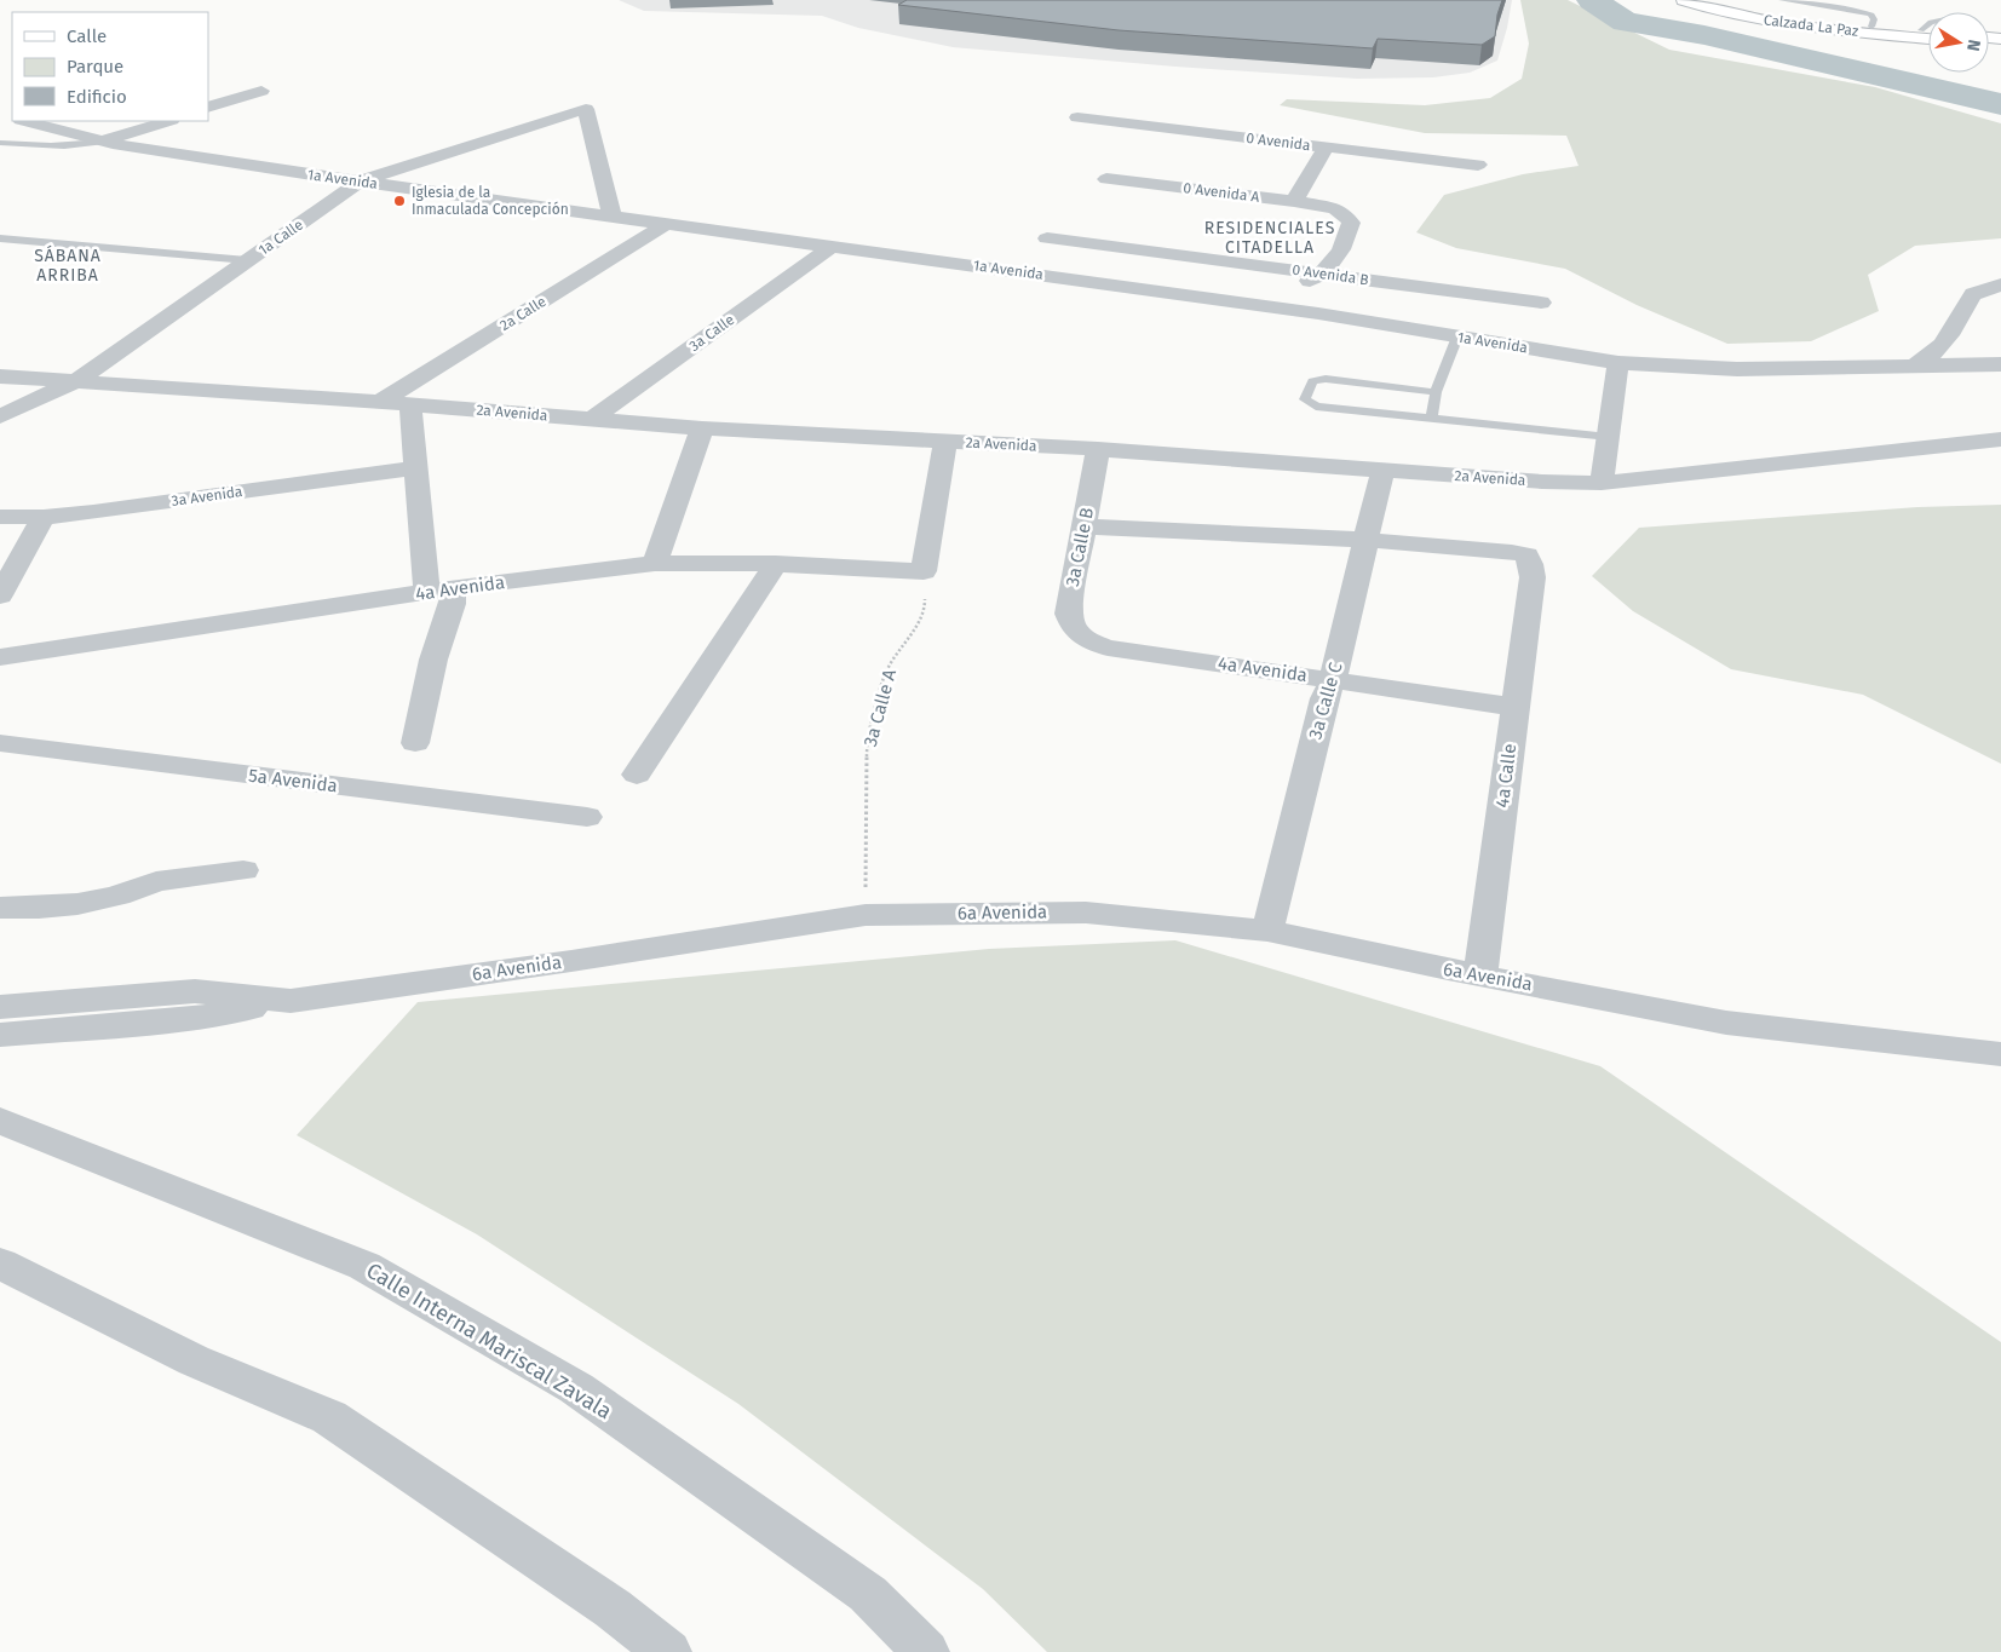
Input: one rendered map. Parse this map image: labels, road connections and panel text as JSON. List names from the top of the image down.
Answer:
{
  "streets": {
    "main road": ["Calzada La Paz"],
    "street": [
      "0 Avenida",
      "1a Avenida",
      "0 Avenida A",
      "1a Calle",
      "0 Avenida B",
      "2a Calle",
      "3a Calle",
      "2a Avenida",
      "3a Avenida",
      "3a Calle B",
      "4a Avenida",
      "3a Calle C",
      "4a Calle",
      "5a Avenida",
      "6a Avenida",
      "Calle Interna Mariscal Zavala"
    ],
    "path": ["3a Calle A"]
  },
  "crossings": [
    ["1a Avenida", "1a Calle"],
    ["1a Avenida", "2a Calle"],
    ["1a Avenida", "3a Calle"],
    ["0 Avenida A", "0 Avenida B"],
    ["1a Calle", "2a Avenida"],
    ["2a Calle", "2a Avenida"],
    ["3a Calle", "2a Avenida"],
    ["2a Avenida", "3a Calle B"],
    ["2a Avenida", "3a Calle C"],
    ["3a Calle B", "4a Avenida"],
    ["4a Avenida", "3a Calle C"],
    ["4a Avenida", "3a Calle A"],
    ["4a Avenida", "4a Calle"],
    ["3a Calle C", "4a Calle"],
    ["3a Calle C", "6a Avenida"],
    ["3a Calle A", "6a Avenida"],
    ["4a Calle", "6a Avenida"]
  ],
  "districts": ["RESIDENCIALES CITADELLA", "SÁBANA ARRIBA"],
  "places": ["Iglesia de la Inmaculada Concepción"],
  "legend": ["Calle", "Parque", "Edificio"],
  "north": "right"
}
